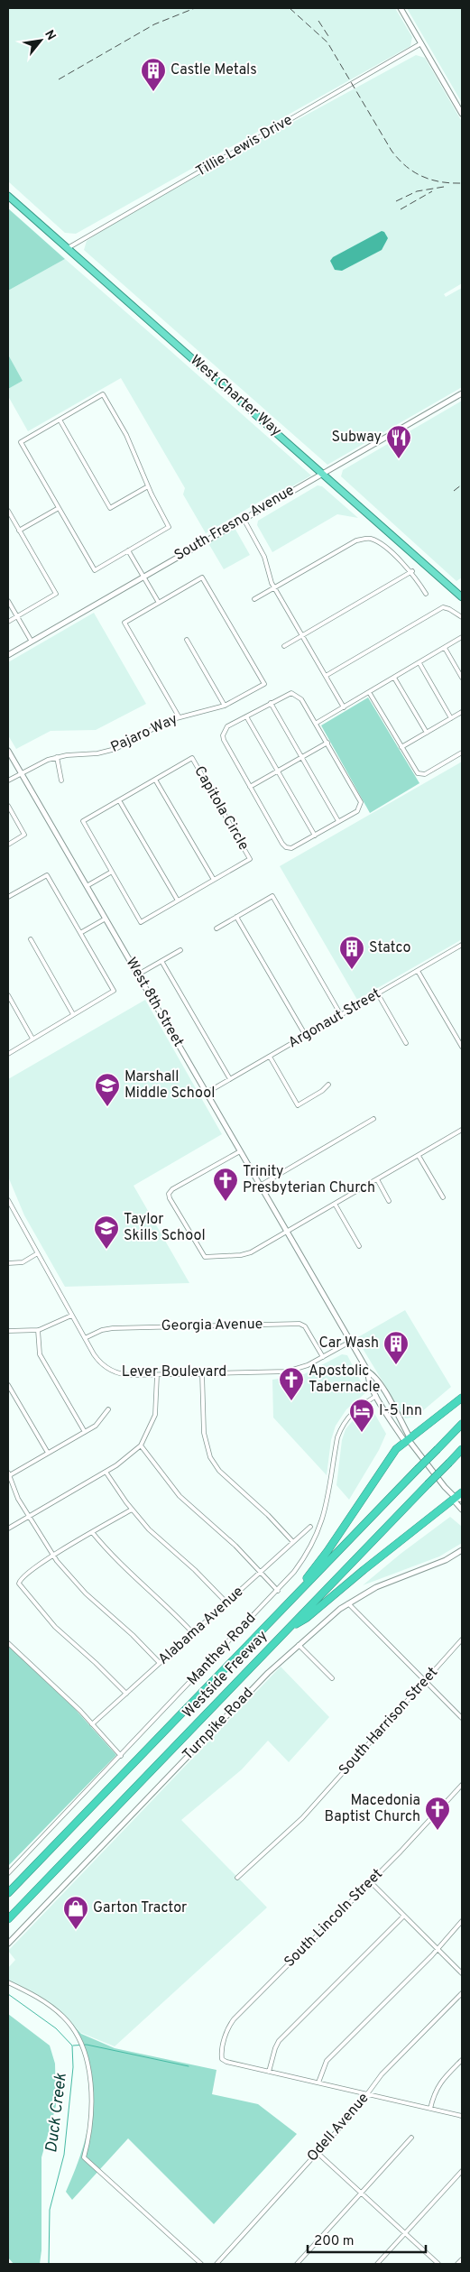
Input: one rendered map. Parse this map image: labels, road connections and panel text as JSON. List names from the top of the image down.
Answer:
{
  "streets": {
    "highway": ["West Charter Way", "Westside Freeway"],
    "street": [
      "Tillie Lewis Drive",
      "South Fresno Avenue",
      "Pajaro Way",
      "Capitola Circle",
      "West 8th Street",
      "Argonaut Street",
      "Georgia Avenue",
      "Lever Boulevard",
      "Alabama Avenue",
      "Manthey Road",
      "South Harrison Street",
      "Turnpike Road",
      "South Lincoln Street",
      "Odell Avenue"
    ]
  },
  "crossings": [
    ["Tillie Lewis Drive", "West Charter Way"],
    ["West Charter Way", "South Fresno Avenue"],
    ["Pajaro Way", "West 8th Street"],
    ["West 8th Street", "Argonaut Street"],
    ["West 8th Street", "Lever Boulevard"],
    ["West 8th Street", "Manthey Road"],
    ["Georgia Avenue", "Lever Boulevard"]
  ],
  "water": ["Duck Creek"],
  "places": {
    "building": ["Castle Metals", "Statco", "Car Wash"],
    "restaurant": ["Subway"],
    "school or university": ["Marshall Middle School", "Taylor Skills School"],
    "church": ["Trinity Presbyterian Church", "Apostolic Tabernacle", "Macedonia Baptist Church"],
    "hotel": ["I-5 Inn"],
    "shop": ["Garton Tractor"]
  },
  "scale_bar": "200 m",
  "north": "top right"
}
